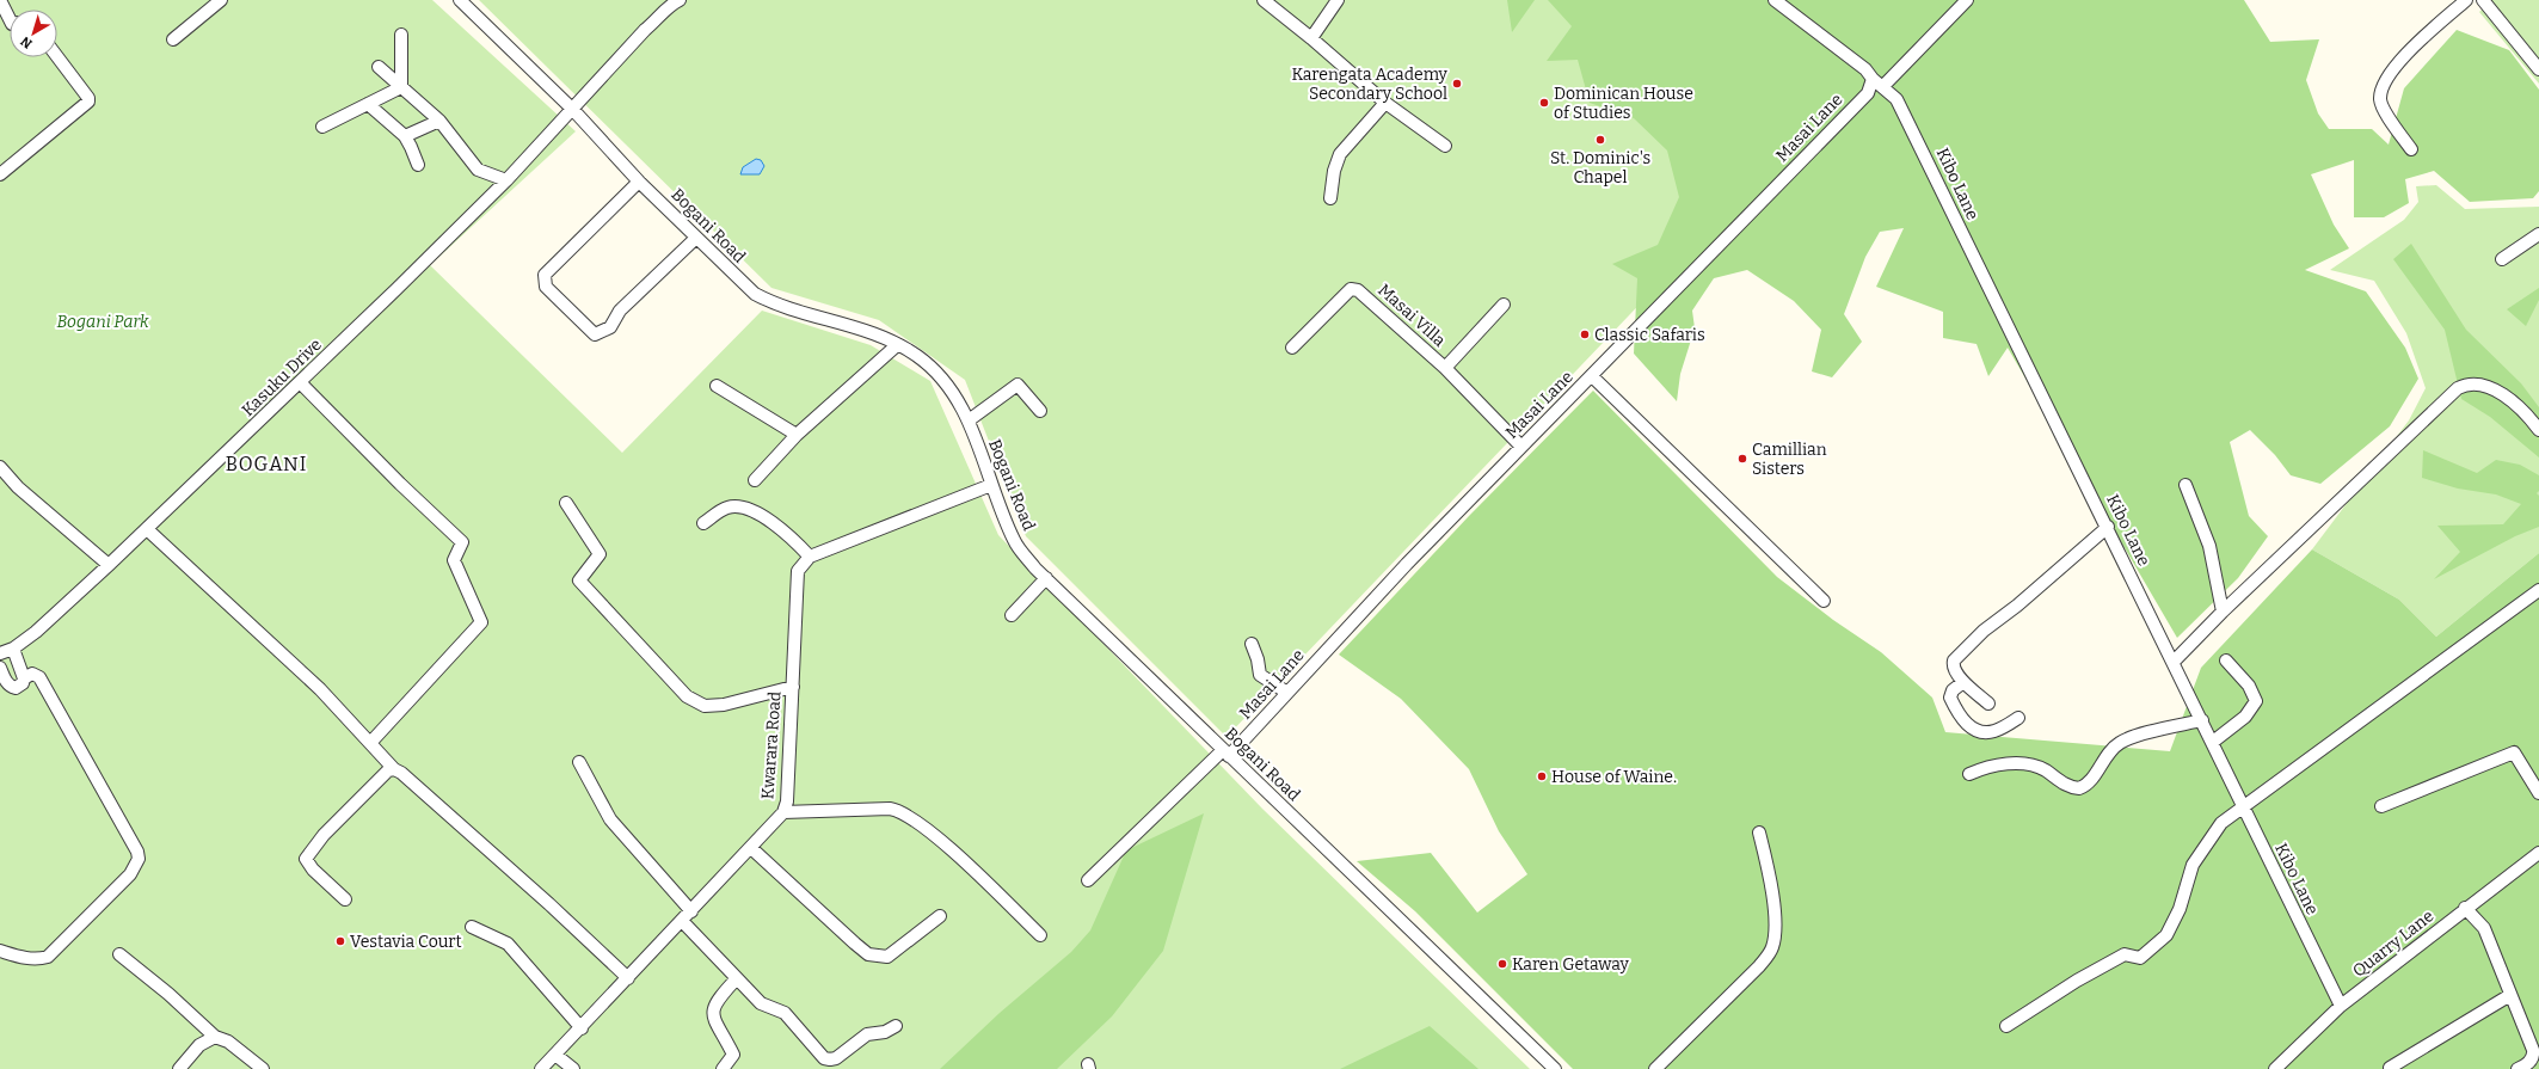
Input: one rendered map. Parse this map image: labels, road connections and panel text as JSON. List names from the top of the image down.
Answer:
{
  "streets": {
    "street": [
      "Masai Lane",
      "Kibo Lane",
      "Bogani Road",
      "Masai Villa",
      "Kasuku Drive",
      "Kwarara Road",
      "Quarry Lane"
    ]
  },
  "crossings": [
    ["Masai Lane", "Kibo Lane"],
    ["Masai Lane", "Bogani Road"],
    ["Masai Lane", "Masai Villa"],
    ["Kibo Lane", "Quarry Lane"],
    ["Bogani Road", "Kasuku Drive"]
  ],
  "districts": ["BOGANI"],
  "parks": ["Bogani Park"],
  "places": [
    "Karengata Academy Secondary School",
    "Dominican House of Studies",
    "St. Dominic's Chapel",
    "Classic Safaris",
    "Camillian Sisters",
    "House of Waine.",
    "Vestavia Court",
    "Karen Getaway"
  ],
  "north": "bottom left"
}
